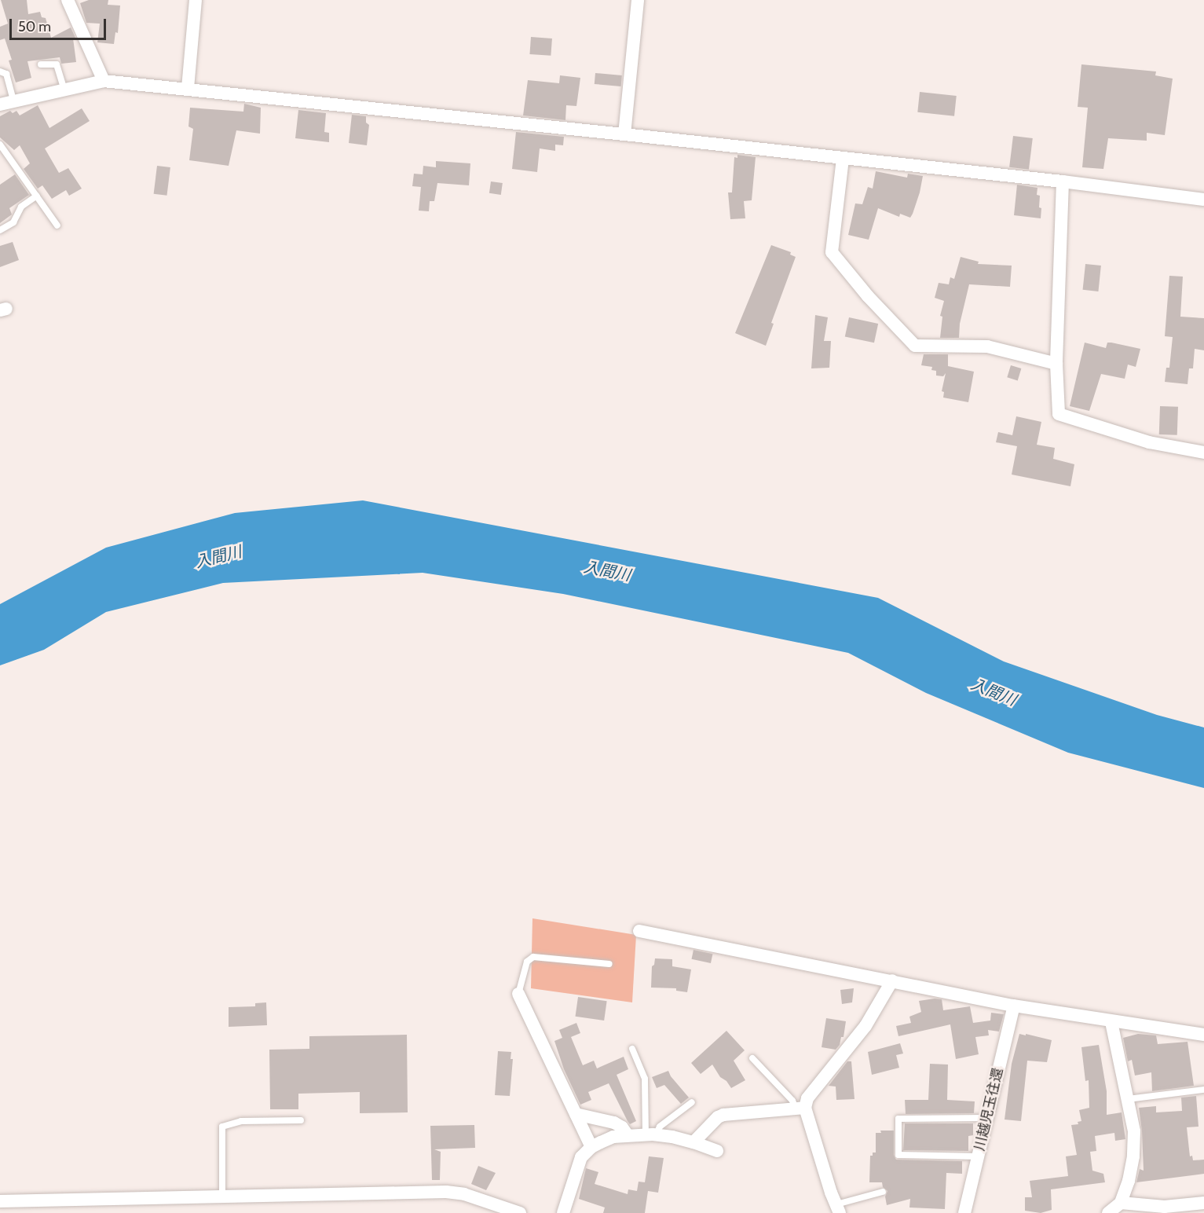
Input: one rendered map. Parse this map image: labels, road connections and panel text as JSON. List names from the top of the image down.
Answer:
{
  "streets": {
    "street": ["川越児玉往還"]
  },
  "water": ["入間川"],
  "scale_bar": "50 m"
}
